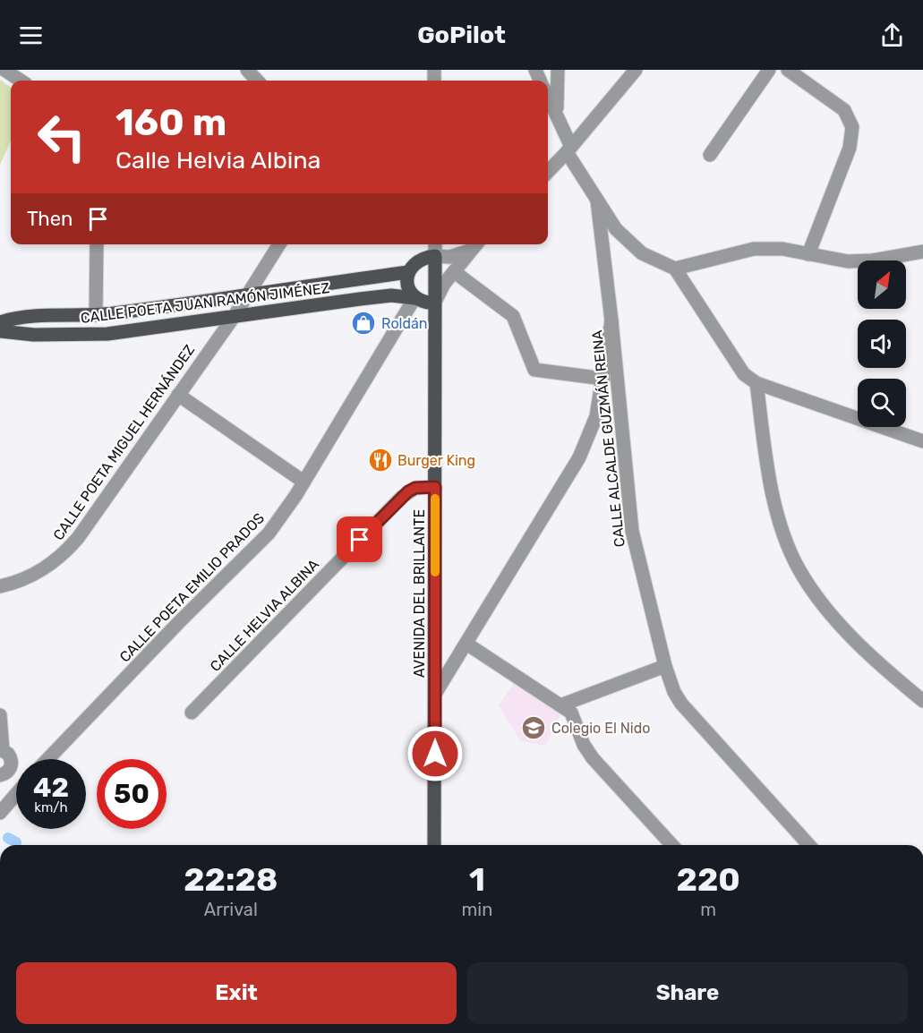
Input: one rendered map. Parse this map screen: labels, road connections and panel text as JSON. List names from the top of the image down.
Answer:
{
  "streets": {
    "main road": ["CALLE POETA JUAN RAMÓN JIMÉNEZ", "AVENIDA DEL BRILLANTE"],
    "street": [
      "CALLE ALCALDE GUZMÁN REINA",
      "CALLE POETA MIGUEL HERNÁNDEZ",
      "CALLE POETA EMILIO PRADOS",
      "CALLE HELVIA ALBINA"
    ]
  },
  "crossings": [
    ["CALLE POETA JUAN RAMÓN JIMÉNEZ", "CALLE POETA MIGUEL HERNÁNDEZ"],
    ["CALLE POETA JUAN RAMÓN JIMÉNEZ", "CALLE POETA EMILIO PRADOS"],
    ["CALLE POETA JUAN RAMÓN JIMÉNEZ", "AVENIDA DEL BRILLANTE"],
    ["AVENIDA DEL BRILLANTE", "CALLE HELVIA ALBINA"]
  ],
  "places": {
    "shop": ["Roldán"],
    "restaurant": ["Burger King"],
    "school or university": ["Colegio El Nido"]
  },
  "north": "top right",
  "page": {
    "header": "GoPilot",
    "turn": ["160 m", "Calle Helvia Albina"],
    "then": "Then",
    "speed": "42 km/h",
    "limit": "50",
    "eta": [
      "22:28",
      "Arrival",
      "1",
      "min",
      "220",
      "m"
    ],
    "buttons": ["Exit", "Share"]
  }
}
